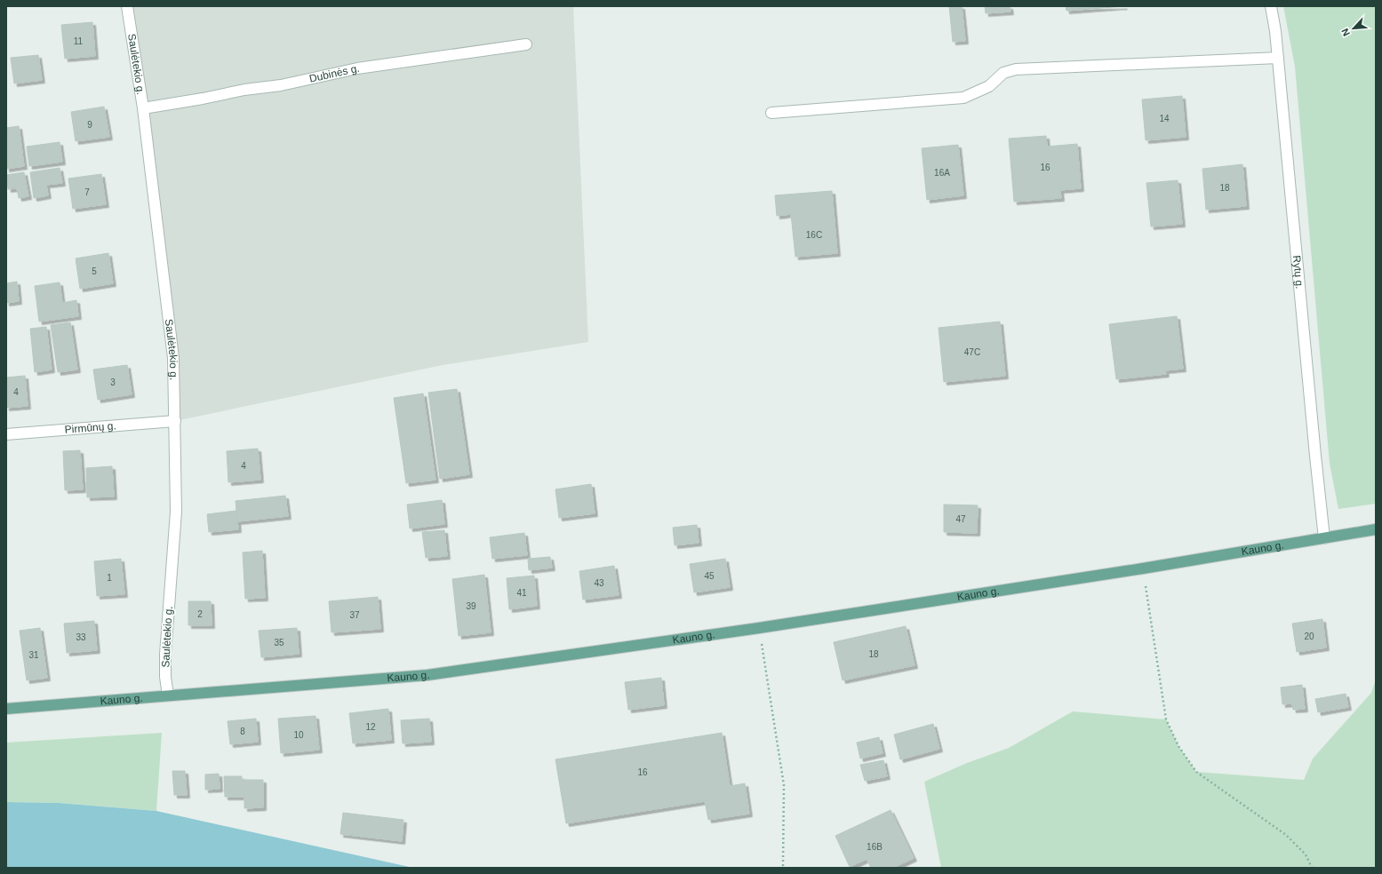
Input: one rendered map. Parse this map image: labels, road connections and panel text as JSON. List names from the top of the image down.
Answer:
{
  "streets": {
    "main road": ["Kauno g."],
    "street": [
      "Saulėtekio g.",
      "Dubinės g.",
      "Rytų g.",
      "Pirmūnų g."
    ]
  },
  "crossings": [
    ["Saulėtekio g.", "Dubinės g."],
    ["Saulėtekio g.", "Pirmūnų g."],
    ["Saulėtekio g.", "Kauno g."],
    ["Rytų g.", "Kauno g."]
  ],
  "house_numbers": [
    "11",
    "14",
    "9",
    "16",
    "16A",
    "18",
    "7",
    "16C",
    "5",
    "47C",
    "3",
    "4",
    "4",
    "47",
    "45",
    "1",
    "43",
    "41",
    "39",
    "2",
    "37",
    "20",
    "33",
    "35",
    "18",
    "31",
    "12",
    "8",
    "10",
    "16",
    "16B"
  ],
  "north": "bottom left"
}
